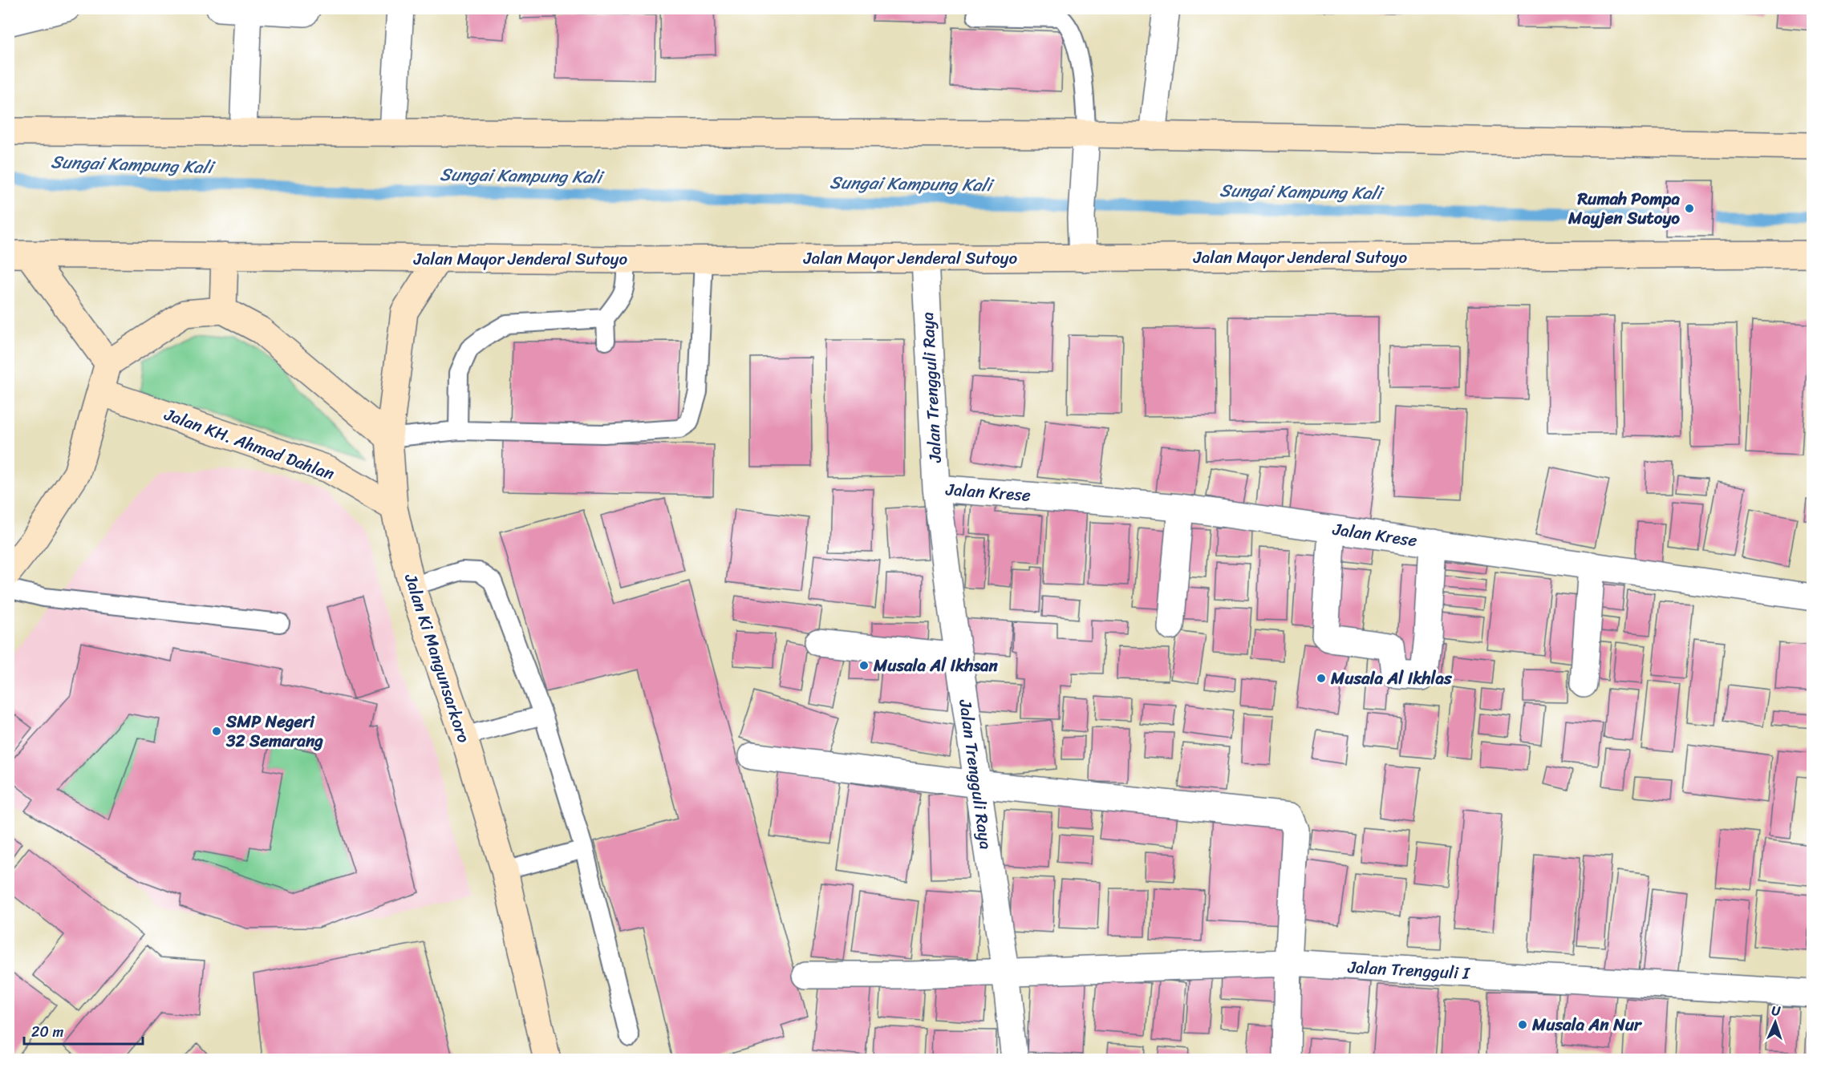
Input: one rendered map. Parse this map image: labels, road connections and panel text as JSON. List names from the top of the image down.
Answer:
{
  "streets": {
    "main road": ["Jalan Mayor Jenderal Sutoyo", "Jalan KH. Ahmad Dahlan", "Jalan Ki Mangunsarkoro"],
    "street": ["Jalan Trengguli Raya", "Jalan Krese", "Jalan Trengguli I"]
  },
  "crossings": [
    ["Jalan Mayor Jenderal Sutoyo", "Jalan Trengguli Raya"],
    ["Jalan Mayor Jenderal Sutoyo", "Jalan Ki Mangunsarkoro"],
    ["Jalan Trengguli Raya", "Jalan Krese"],
    ["Jalan Trengguli Raya", "Jalan Trengguli I"],
    ["Jalan KH. Ahmad Dahlan", "Jalan Ki Mangunsarkoro"]
  ],
  "water": ["Sungai Kampung Kali"],
  "places": [
    "Rumah Pompa Mayjen Sutoyo",
    "Musala Al Ikhsan",
    "Musala Al Ikhlas",
    "SMP Negeri 32 Semarang",
    "Musala An Nur"
  ],
  "scale_bar": "20 m",
  "north": "top"
}
